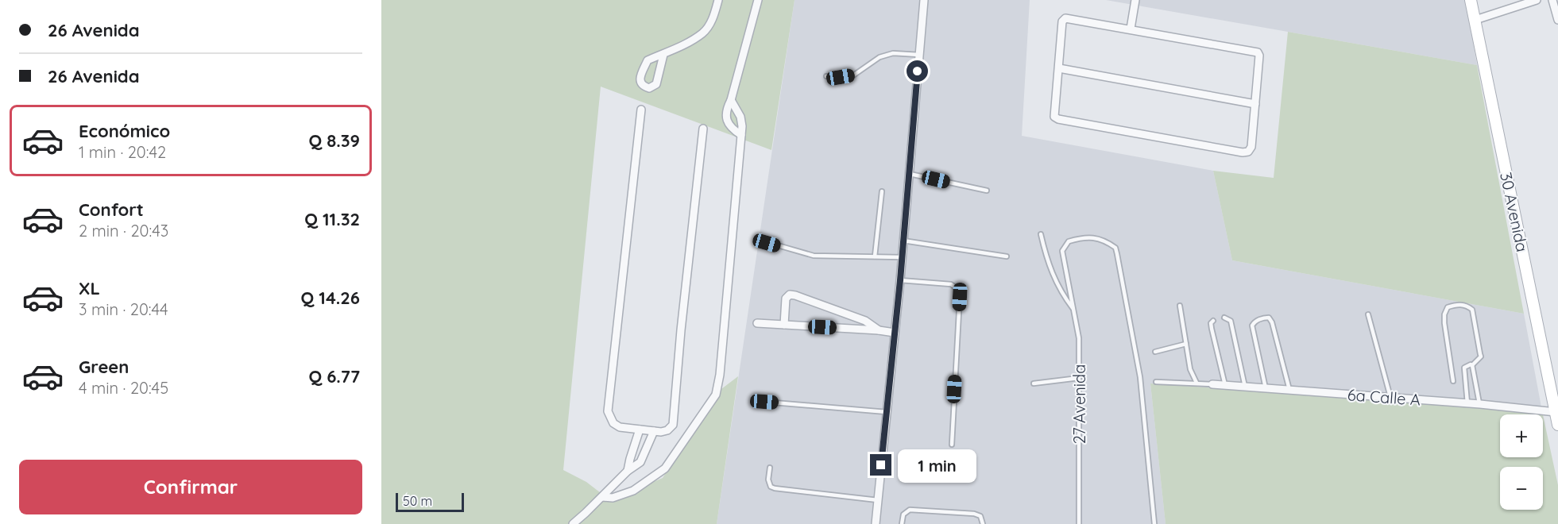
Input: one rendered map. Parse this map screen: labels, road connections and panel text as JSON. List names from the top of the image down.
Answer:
{
  "streets": {
    "street": ["30 Avenida", "6a Calle A"],
    "lane": ["27 Avenida"]
  },
  "crossings": [
    ["30 Avenida", "6a Calle A"]
  ],
  "scale_bar": "50 m",
  "page": {
    "banner": ["26 Avenida", "26 Avenida"],
    "list": [
      {
        "name": "Económico",
        "note": "1 min · 20:42",
        "value": "Q 8.39"
      },
      {
        "name": "Confort",
        "note": "2 min · 20:43",
        "value": "Q 11.32"
      },
      {
        "name": "XL",
        "note": "3 min · 20:44",
        "value": "Q 14.26"
      },
      {
        "name": "Green",
        "note": "4 min · 20:45",
        "value": "Q 6.77"
      }
    ],
    "map_buttons": ["+", "−"],
    "bubble": "1 min",
    "buttons": "Confirmar",
    "scale": "50 m"
  }
}
